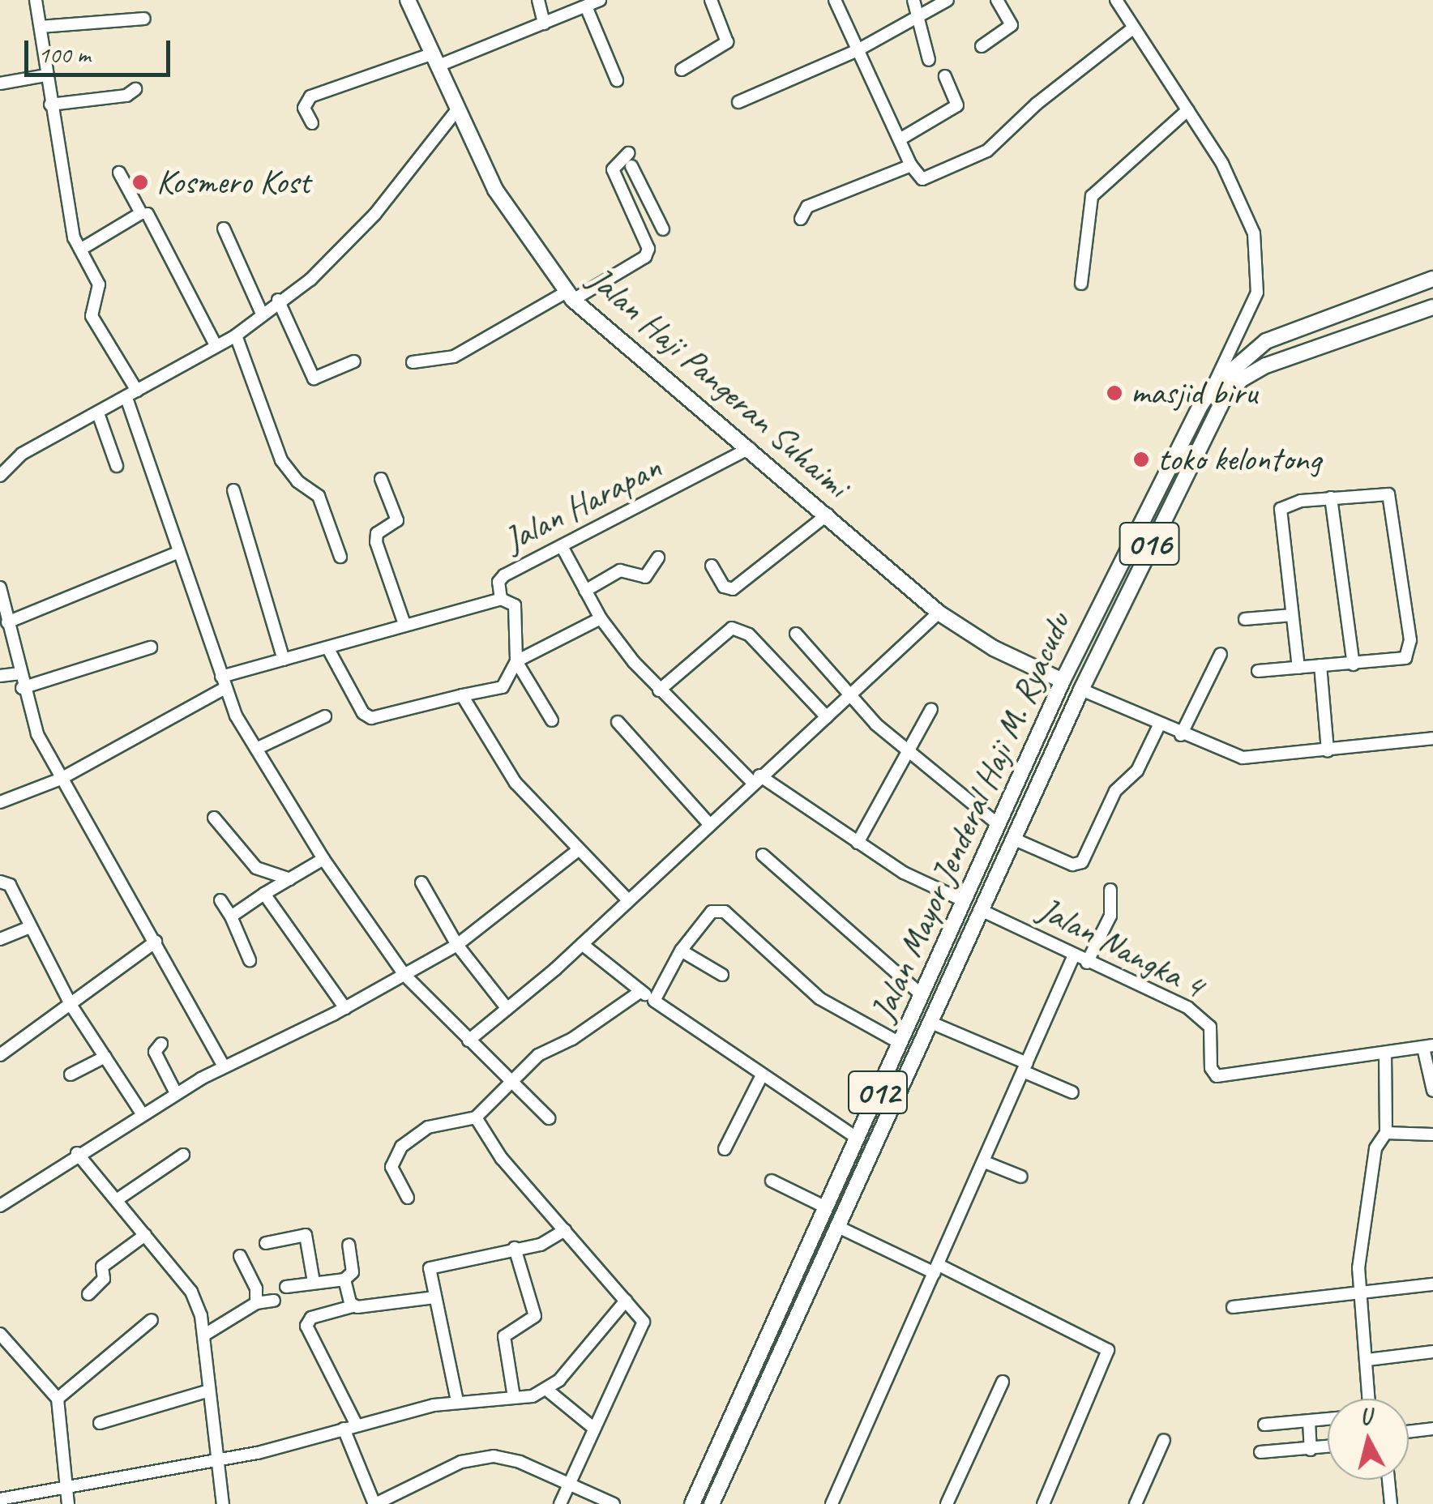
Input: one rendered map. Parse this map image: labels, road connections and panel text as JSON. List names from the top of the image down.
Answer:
{
  "streets": {
    "main road": [
      "Jalan Haji Pangeran Suhaimi",
      "016",
      "Jalan Mayor Jenderal Haji M. Ryacudu",
      "012"
    ],
    "street": ["Jalan Harapan", "Jalan Nangka 4"]
  },
  "crossings": [
    ["Jalan Haji Pangeran Suhaimi", "Jalan Harapan"],
    ["Jalan Haji Pangeran Suhaimi", "Jalan Mayor Jenderal Haji M. Ryacudu"],
    ["Jalan Mayor Jenderal Haji M. Ryacudu", "Jalan Nangka 4"]
  ],
  "places": ["Kosmero Kost", "masjid biru", "toko kelontong"],
  "scale_bar": "100 m",
  "north": "top"
}
